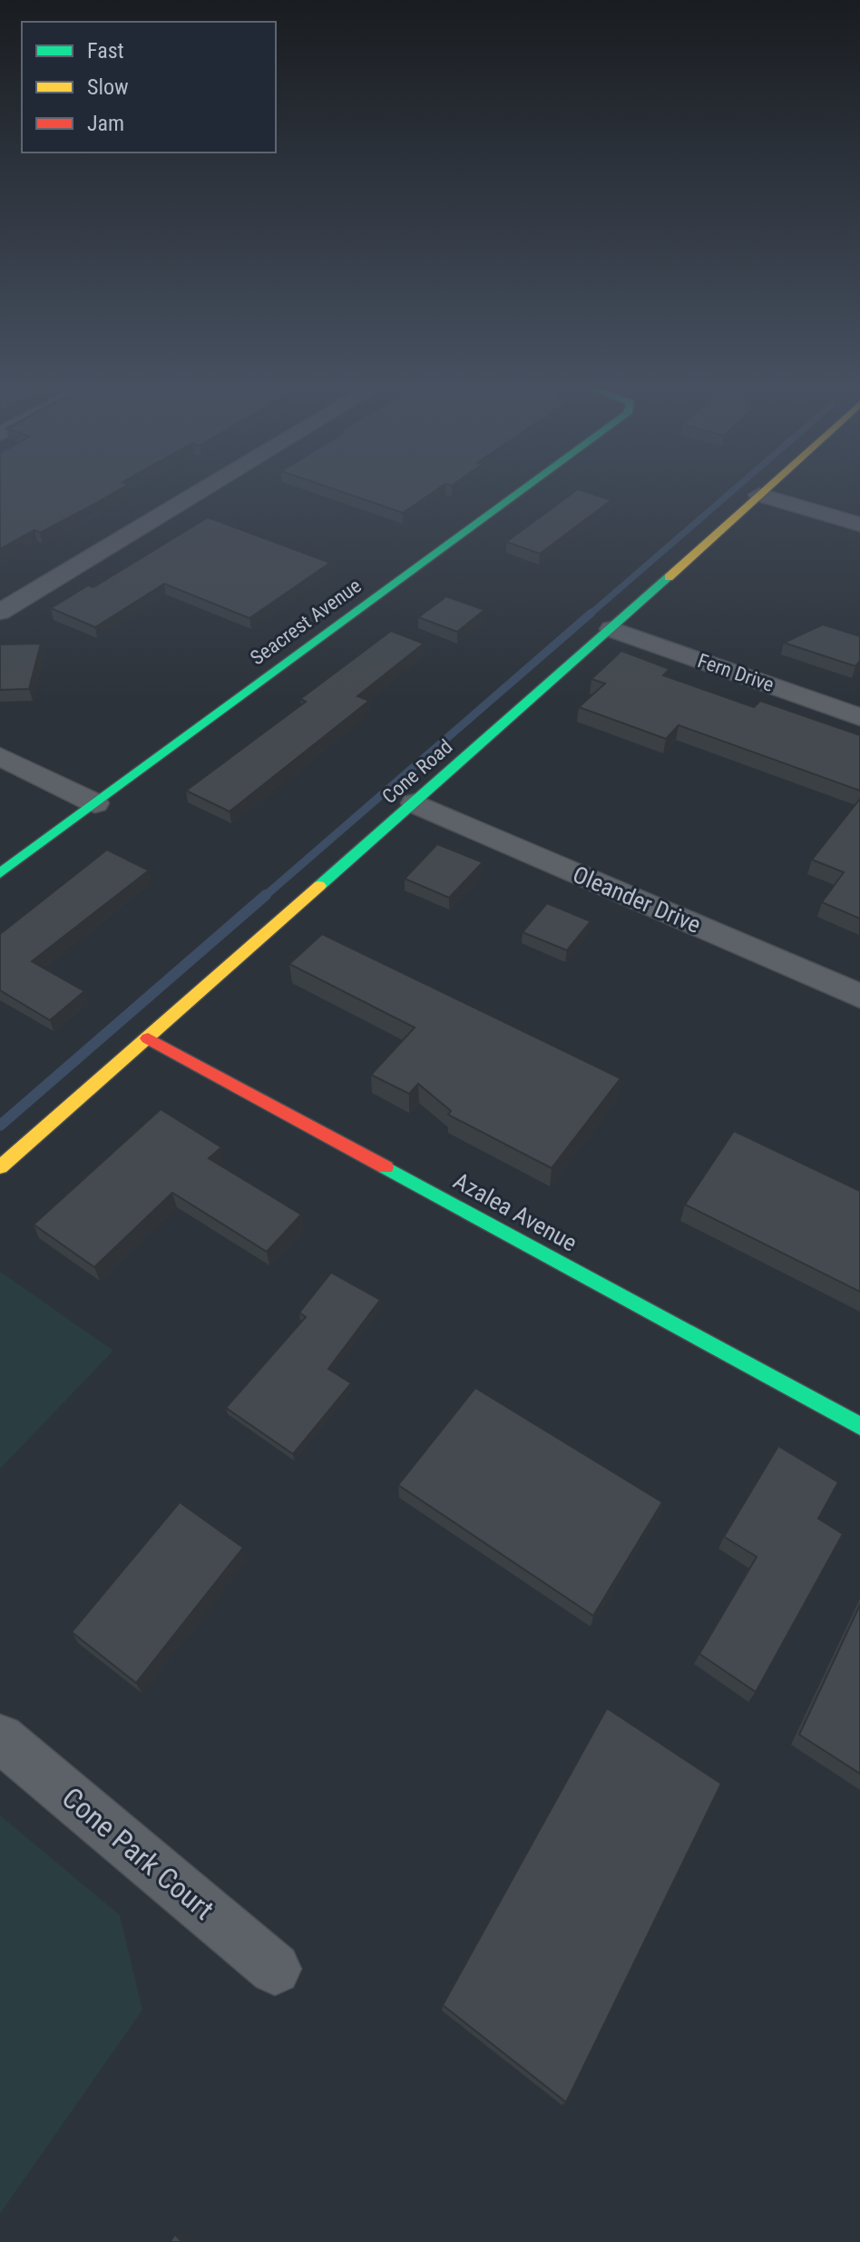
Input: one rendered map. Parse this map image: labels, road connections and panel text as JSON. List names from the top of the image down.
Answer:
{
  "streets": {
    "street": [
      "Seacrest Avenue",
      "Fern Drive",
      "Cone Road",
      "Oleander Drive",
      "Azalea Avenue",
      "Cone Park Court"
    ]
  },
  "crossings": [
    ["Fern Drive", "Cone Road"],
    ["Cone Road", "Oleander Drive"],
    ["Cone Road", "Azalea Avenue"]
  ],
  "legend": ["Fast", "Slow", "Jam"]
}
